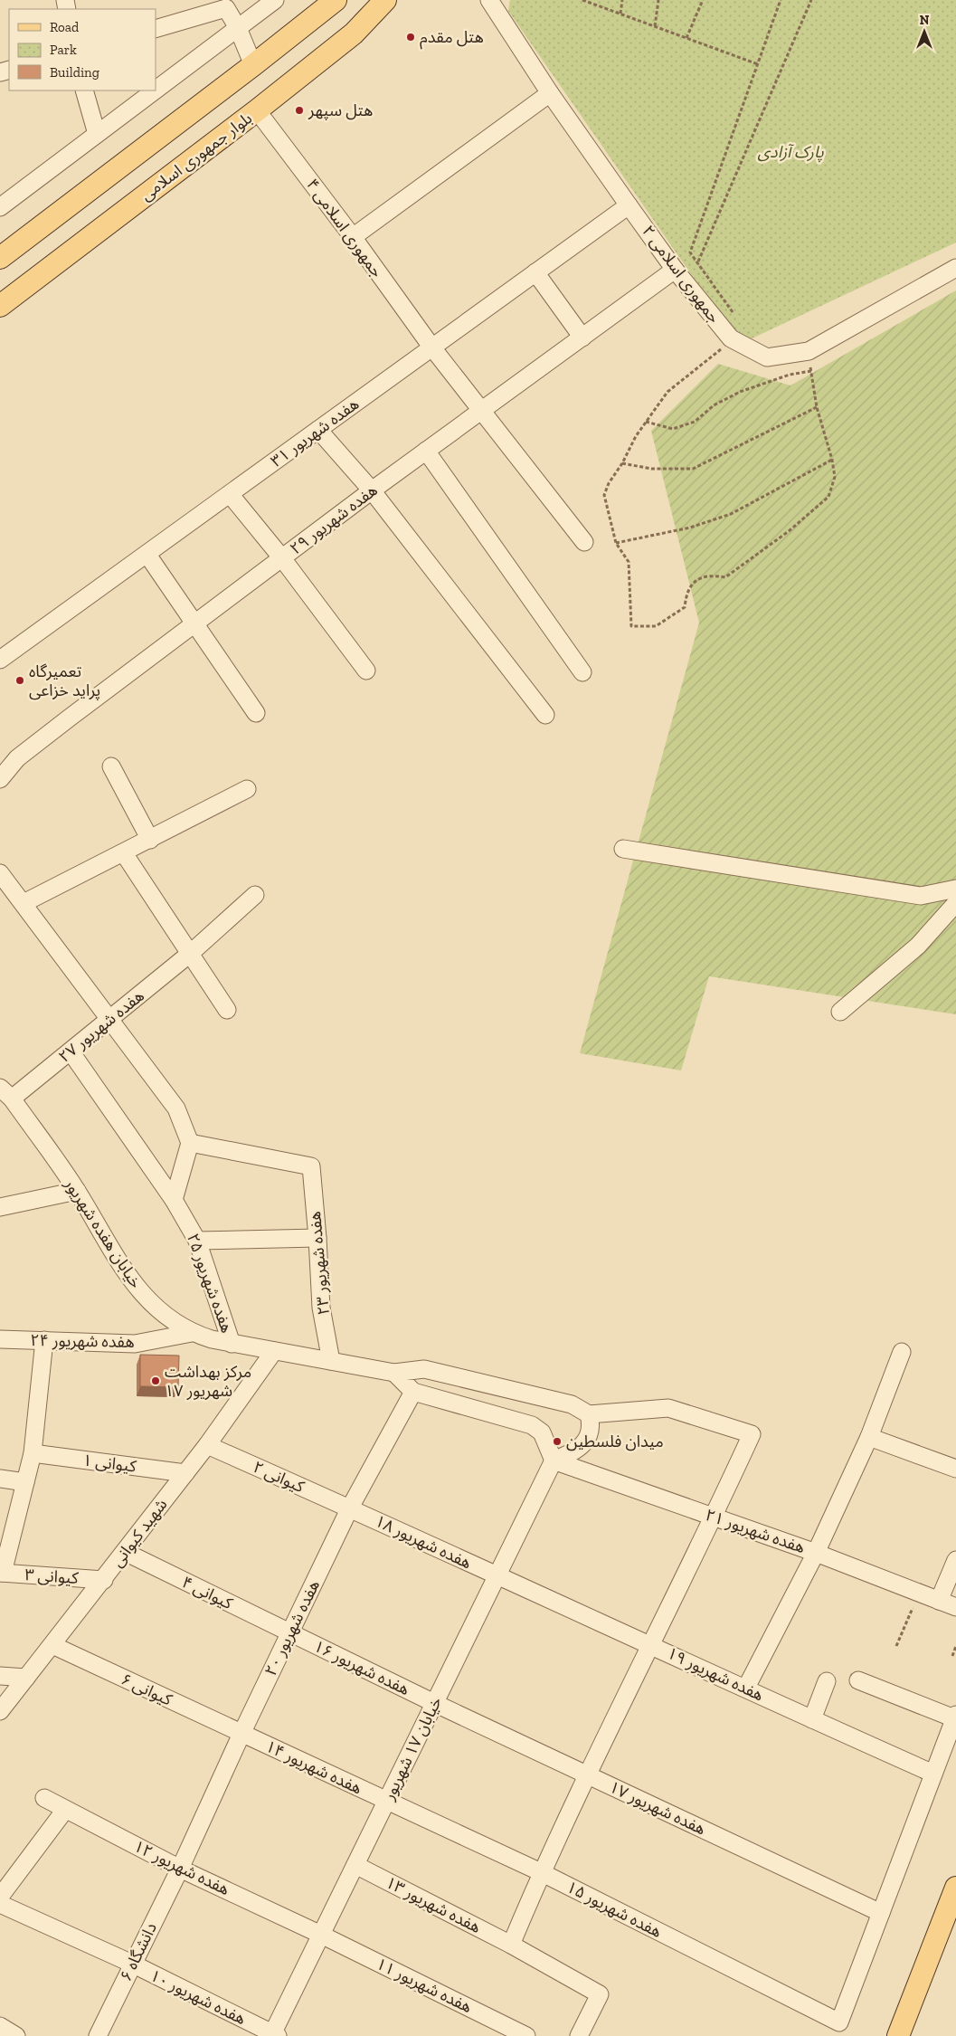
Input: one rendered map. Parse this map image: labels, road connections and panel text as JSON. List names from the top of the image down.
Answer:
{
  "streets": {
    "main road": ["بلوار جمهوری اسلامی"],
    "street": [
      "جمهوری اسلامی ۴",
      "جمهوری اسلامی ۲",
      "هفده شهریور ۳۱",
      "هفده شهریور ۲۹",
      "هفده شهریور ۲۷",
      "خیابان هفده شهریور",
      "هفده شهریور ۲۳",
      "هفده شهریور ۲۵",
      "هفده شهریور ۲۴",
      "کیوانی ۱",
      "کیوانی ۲",
      "هفده شهریور ۲۱",
      "شهید کیوانی",
      "هفده شهریور ۱۸",
      "کیوانی ۳",
      "کیوانی ۴",
      "هفده شهریور ۲۰",
      "هفده شهریور ۱۶",
      "هفده شهریور ۱۹",
      "کیوانی ۶",
      "خیابان ۱۷ شهریور",
      "هفده شهریور ۱۴",
      "هفده شهریور ۱۷",
      "هفده شهریور ۱۲",
      "هفده شهریور ۱۳",
      "هفده شهریور ۱۵",
      "دانشگاه ۶",
      "هفده شهریور ۱۱",
      "هفده شهریور ۱۰"
    ]
  },
  "crossings": [
    ["بلوار جمهوری اسلامی", "جمهوری اسلامی ۴"],
    ["جمهوری اسلامی ۴", "هفده شهریور ۳۱"],
    ["جمهوری اسلامی ۴", "هفده شهریور ۲۹"],
    ["جمهوری اسلامی ۲", "هفده شهریور ۳۱"],
    ["جمهوری اسلامی ۲", "هفده شهریور ۲۹"],
    ["هفده شهریور ۲۷", "خیابان هفده شهریور"],
    ["هفده شهریور ۲۷", "هفده شهریور ۲۵"],
    ["خیابان هفده شهریور", "هفده شهریور ۲۳"],
    ["خیابان هفده شهریور", "هفده شهریور ۲۵"],
    ["خیابان هفده شهریور", "هفده شهریور ۲۴"],
    ["خیابان هفده شهریور", "شهید کیوانی"],
    ["کیوانی ۱", "شهید کیوانی"],
    ["کیوانی ۲", "شهید کیوانی"],
    ["کیوانی ۲", "هفده شهریور ۱۸"],
    ["کیوانی ۲", "هفده شهریور ۲۰"],
    ["هفده شهریور ۲۱", "خیابان ۱۷ شهریور"],
    ["شهید کیوانی", "کیوانی ۳"],
    ["شهید کیوانی", "کیوانی ۴"],
    ["شهید کیوانی", "کیوانی ۶"],
    ["هفده شهریور ۱۸", "هفده شهریور ۲۰"],
    ["هفده شهریور ۱۸", "هفده شهریور ۱۹"],
    ["هفده شهریور ۱۸", "خیابان ۱۷ شهریور"],
    ["کیوانی ۴", "هفده شهریور ۲۰"],
    ["کیوانی ۴", "هفده شهریور ۱۶"],
    ["هفده شهریور ۲۰", "هفده شهریور ۱۶"],
    ["هفده شهریور ۲۰", "کیوانی ۶"],
    ["هفده شهریور ۲۰", "هفده شهریور ۱۴"],
    ["هفده شهریور ۲۰", "هفده شهریور ۱۲"],
    ["هفده شهریور ۲۰", "دانشگاه ۶"],
    ["هفده شهریور ۱۶", "خیابان ۱۷ شهریور"],
    ["هفده شهریور ۱۶", "هفده شهریور ۱۷"],
    ["هفده شهریور ۱۹", "خیابان ۱۷ شهریور"],
    ["کیوانی ۶", "هفده شهریور ۱۴"],
    ["خیابان ۱۷ شهریور", "هفده شهریور ۱۴"],
    ["خیابان ۱۷ شهریور", "هفده شهریور ۱۷"],
    ["خیابان ۱۷ شهریور", "هفده شهریور ۱۲"],
    ["خیابان ۱۷ شهریور", "هفده شهریور ۱۳"],
    ["خیابان ۱۷ شهریور", "هفده شهریور ۱۵"],
    ["خیابان ۱۷ شهریور", "هفده شهریور ۱۱"],
    ["خیابان ۱۷ شهریور", "هفده شهریور ۱۰"],
    ["هفده شهریور ۱۴", "هفده شهریور ۱۵"],
    ["هفده شهریور ۱۷", "هفده شهریور ۱۵"],
    ["هفده شهریور ۱۲", "دانشگاه ۶"],
    ["هفده شهریور ۱۲", "هفده شهریور ۱۱"],
    ["دانشگاه ۶", "هفده شهریور ۱۰"]
  ],
  "parks": ["پارک آزادی"],
  "places": [
    "هتل مقدم",
    "هتل سپهر",
    "تعمیرگاه پراید خزاعی",
    "مرکز بهداشت ۱۷ شهریور",
    "میدان فلسطین"
  ],
  "legend": ["Road", "Park", "Building"],
  "north": "top"
}
